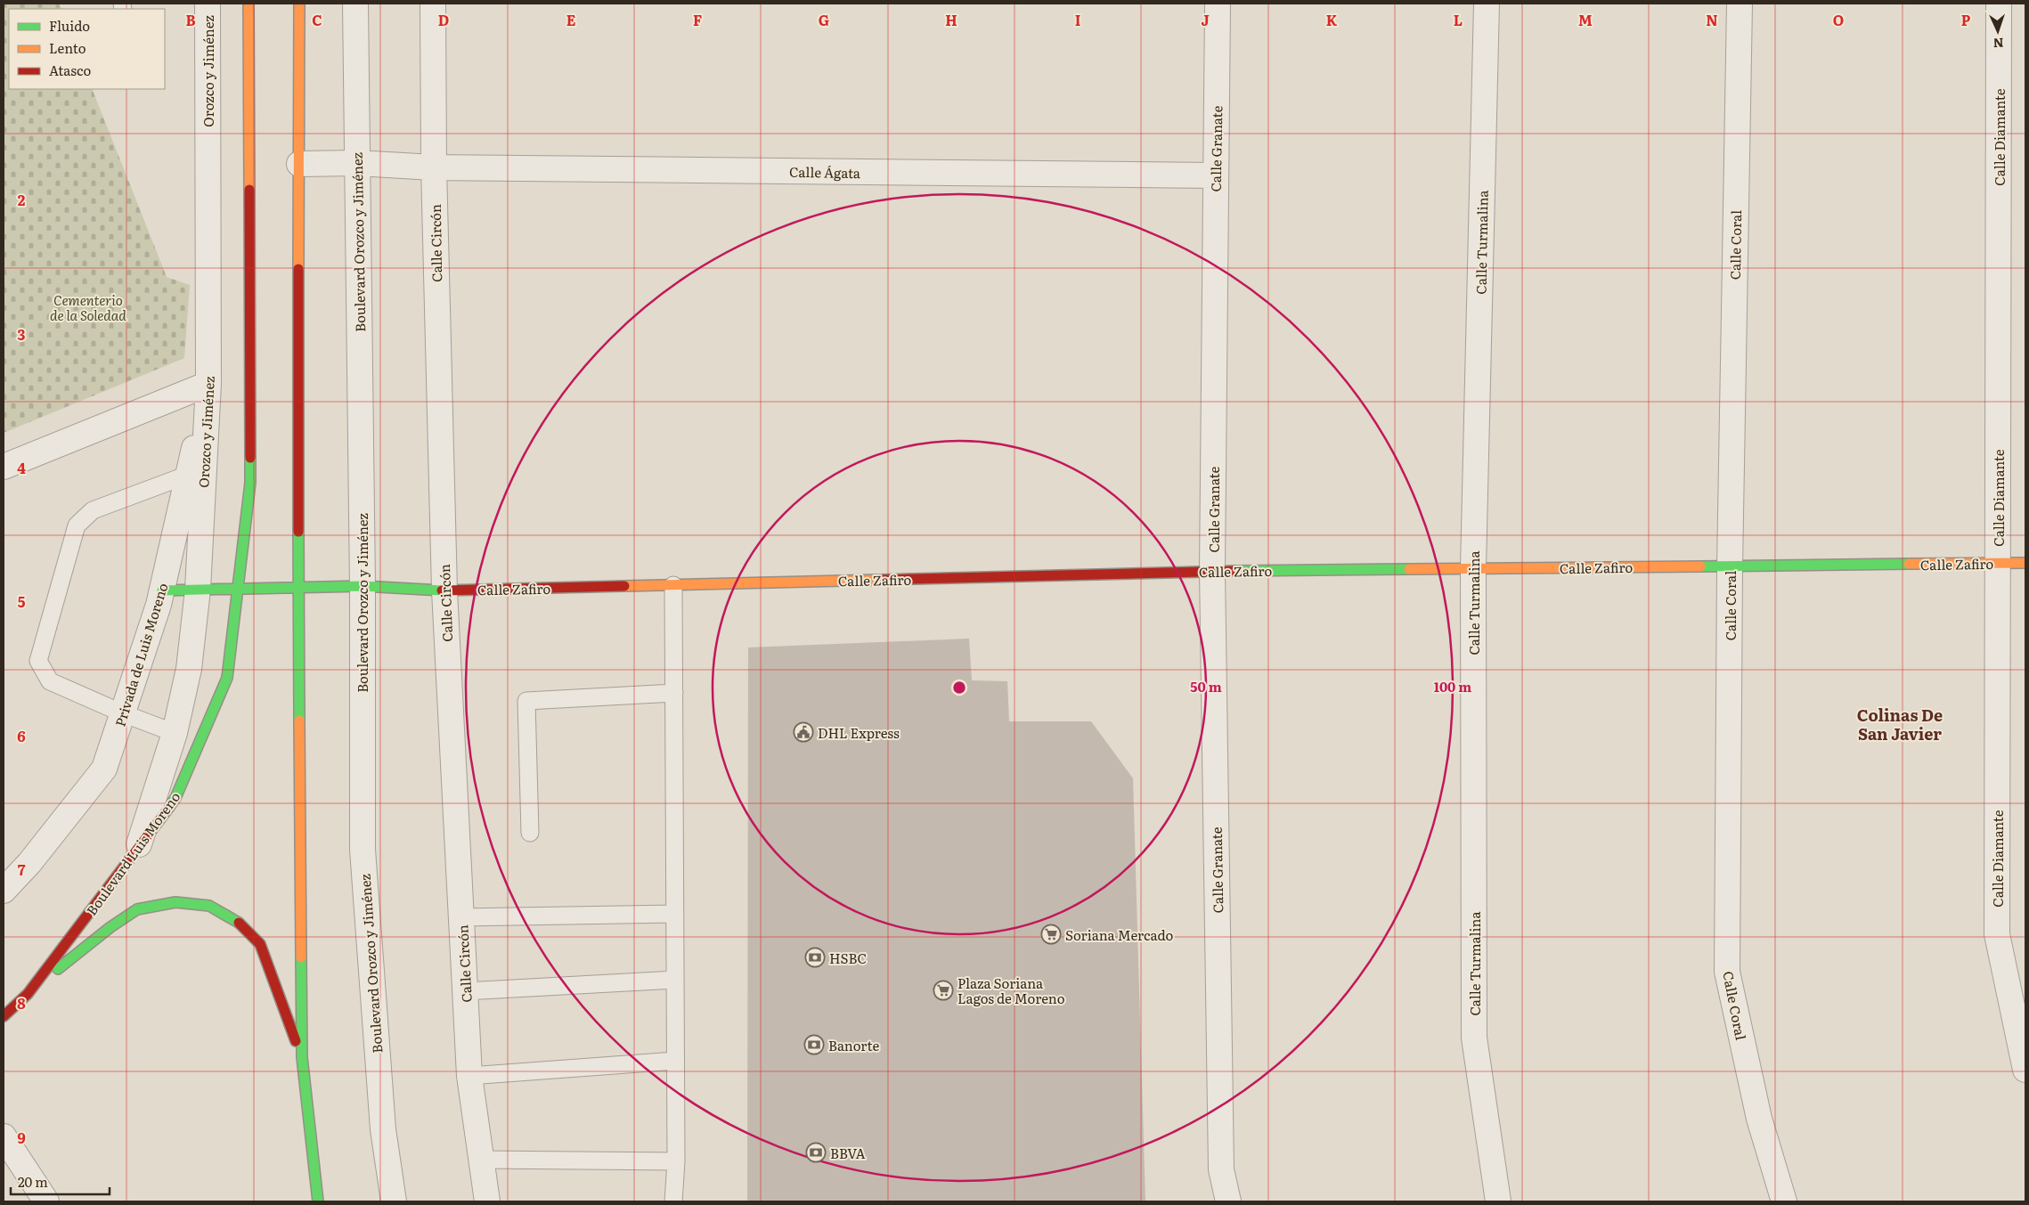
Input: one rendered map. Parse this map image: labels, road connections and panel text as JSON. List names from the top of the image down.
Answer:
{
  "streets": {
    "main road": ["Calle Zafiro", "Boulevard Luis Moreno"],
    "street": [
      "Orozco y Jiménez",
      "Calle Diamante",
      "Calle Granate",
      "Calle Ágata",
      "Boulevard Orozco y Jiménez",
      "Calle Turmalina",
      "Calle Circón",
      "Calle Coral",
      "Privada de Luis Moreno"
    ]
  },
  "crossings": [
    ["Orozco y Jiménez", "Calle Zafiro"],
    ["Orozco y Jiménez", "Privada de Luis Moreno"],
    ["Orozco y Jiménez", "Boulevard Luis Moreno"],
    ["Calle Diamante", "Calle Zafiro"],
    ["Calle Granate", "Calle Ágata"],
    ["Calle Granate", "Calle Zafiro"],
    ["Calle Ágata", "Boulevard Orozco y Jiménez"],
    ["Calle Ágata", "Calle Circón"],
    ["Boulevard Orozco y Jiménez", "Calle Zafiro"],
    ["Calle Turmalina", "Calle Zafiro"],
    ["Calle Circón", "Calle Zafiro"],
    ["Calle Coral", "Calle Zafiro"],
    ["Calle Zafiro", "Privada de Luis Moreno"],
    ["Calle Zafiro", "Boulevard Luis Moreno"]
  ],
  "districts": ["Colinas De San Javier"],
  "parks": ["Cementerio de la Soledad"],
  "places": {
    "public building": ["DHL Express"],
    "supermarket": ["Soriana Mercado", "Plaza Soriana Lagos de Moreno"],
    "bank": ["HSBC", "Banorte", "BBVA"]
  },
  "legend": ["Fluido", "Lento", "Atasco"],
  "scale_bar": "20 m",
  "north": "bottom",
  "grid": {
    "columns": [
      "B",
      "C",
      "D",
      "E",
      "F",
      "G",
      "H",
      "I",
      "J",
      "K",
      "L",
      "M",
      "N",
      "O",
      "P"
    ],
    "rows": [
      "2",
      "3",
      "4",
      "5",
      "6",
      "7",
      "8",
      "9"
    ]
  },
  "rings": ["50 m", "100 m"]
}
